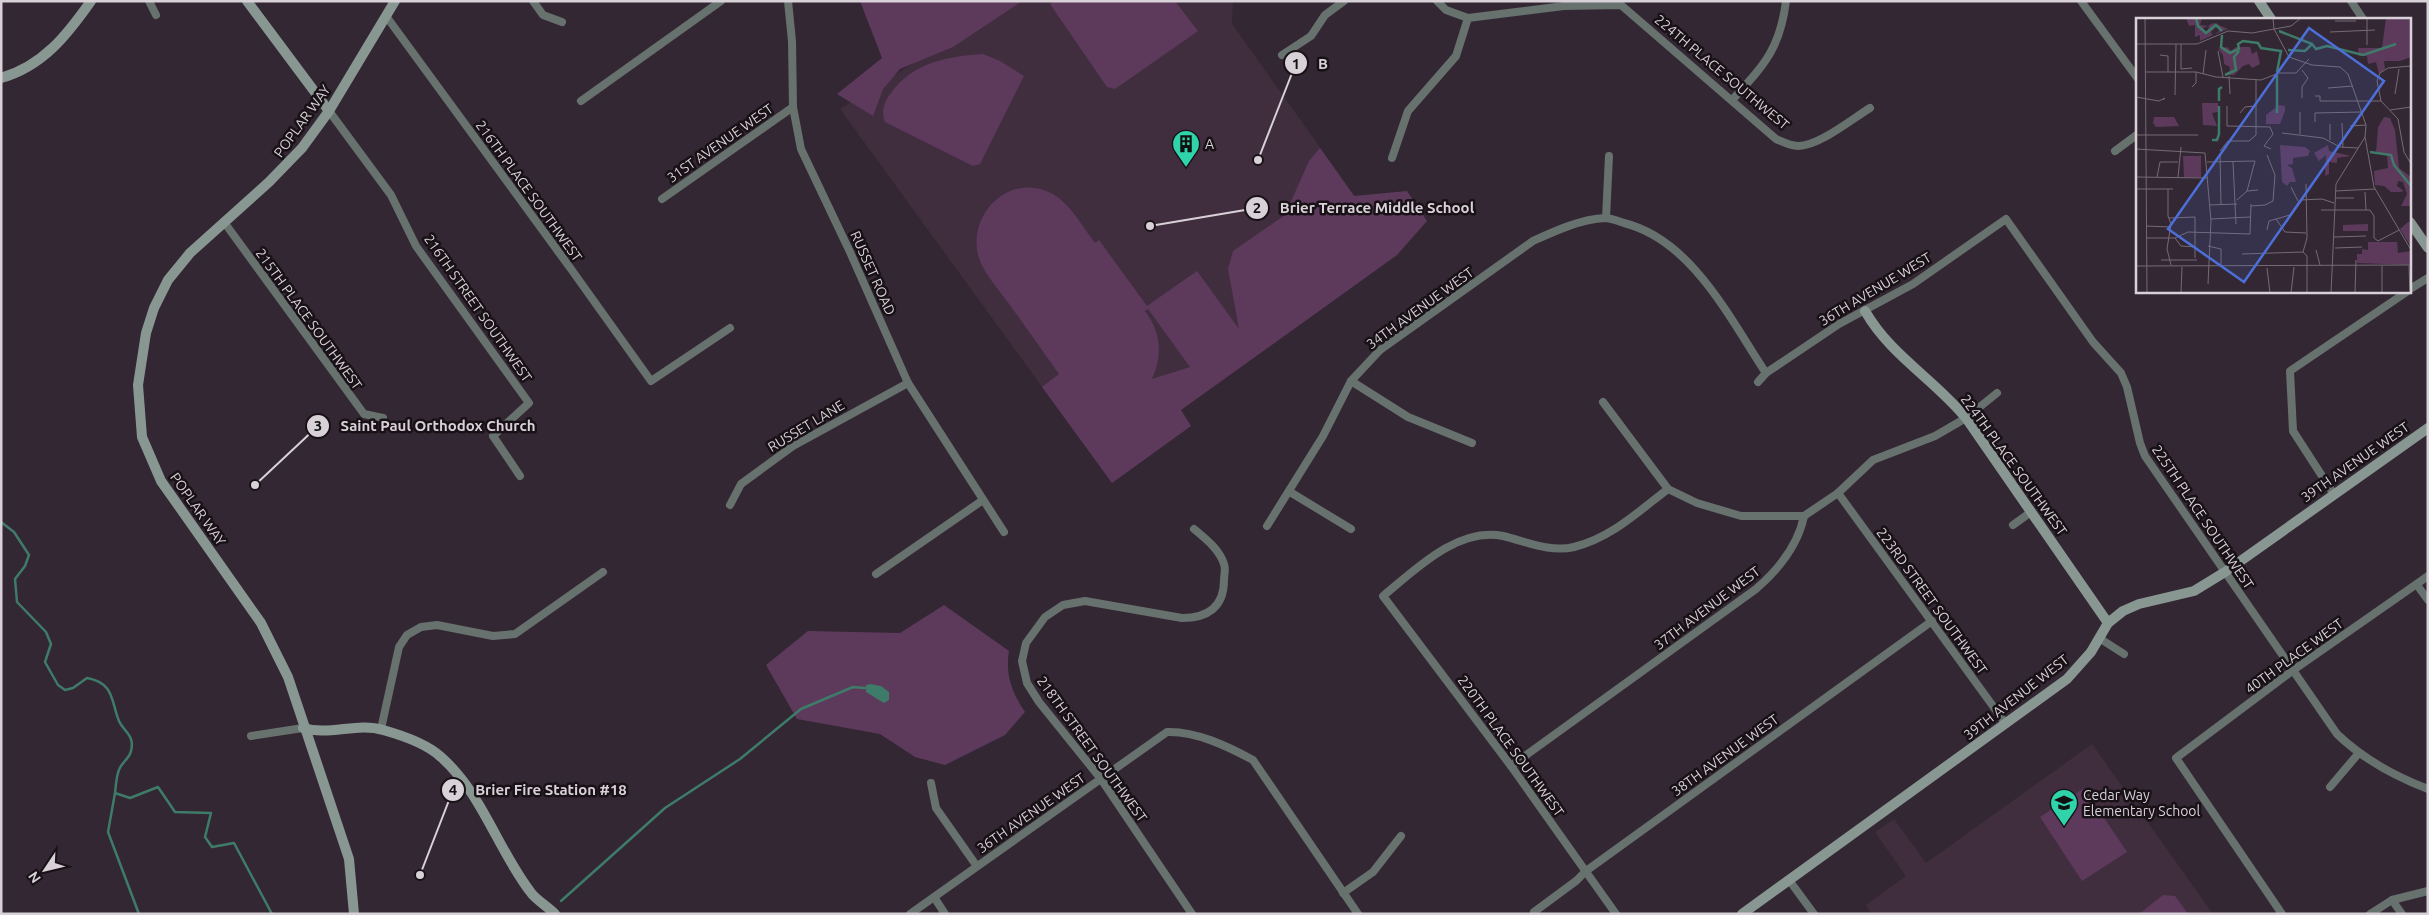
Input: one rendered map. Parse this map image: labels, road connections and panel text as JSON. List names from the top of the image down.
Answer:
{
  "streets": {
    "street": [
      "224TH PLACE SOUTHWEST",
      "POPLAR WAY",
      "31ST AVENUE WEST",
      "216TH PLACE SOUTHWEST",
      "RUSSET ROAD",
      "36TH AVENUE WEST",
      "216TH STREET SOUTHWEST",
      "34TH AVENUE WEST",
      "215TH PLACE SOUTHWEST",
      "RUSSET LANE",
      "39TH AVENUE WEST",
      "225TH PLACE SOUTHWEST",
      "223RD STREET SOUTHWEST",
      "37TH AVENUE WEST",
      "40TH PLACE WEST",
      "220TH PLACE SOUTHWEST",
      "218TH STREET SOUTHWEST",
      "38TH AVENUE WEST"
    ]
  },
  "crossings": [
    ["224TH PLACE SOUTHWEST", "36TH AVENUE WEST"],
    ["224TH PLACE SOUTHWEST", "39TH AVENUE WEST"],
    ["POPLAR WAY", "216TH PLACE SOUTHWEST"],
    ["POPLAR WAY", "216TH STREET SOUTHWEST"],
    ["POPLAR WAY", "215TH PLACE SOUTHWEST"],
    ["31ST AVENUE WEST", "RUSSET ROAD"],
    ["RUSSET ROAD", "RUSSET LANE"],
    ["36TH AVENUE WEST", "225TH PLACE SOUTHWEST"],
    ["36TH AVENUE WEST", "218TH STREET SOUTHWEST"],
    ["39TH AVENUE WEST", "225TH PLACE SOUTHWEST"],
    ["39TH AVENUE WEST", "223RD STREET SOUTHWEST"],
    ["225TH PLACE SOUTHWEST", "40TH PLACE WEST"],
    ["223RD STREET SOUTHWEST", "38TH AVENUE WEST"],
    ["37TH AVENUE WEST", "220TH PLACE SOUTHWEST"],
    ["220TH PLACE SOUTHWEST", "38TH AVENUE WEST"]
  ],
  "places": {
    "other": [
      "B",
      "Brier Terrace Middle School",
      "Saint Paul Orthodox Church",
      "Brier Fire Station #18"
    ],
    "building": ["A"],
    "school or university": ["Cedar Way Elementary School"]
  },
  "north": "bottom left"
}
